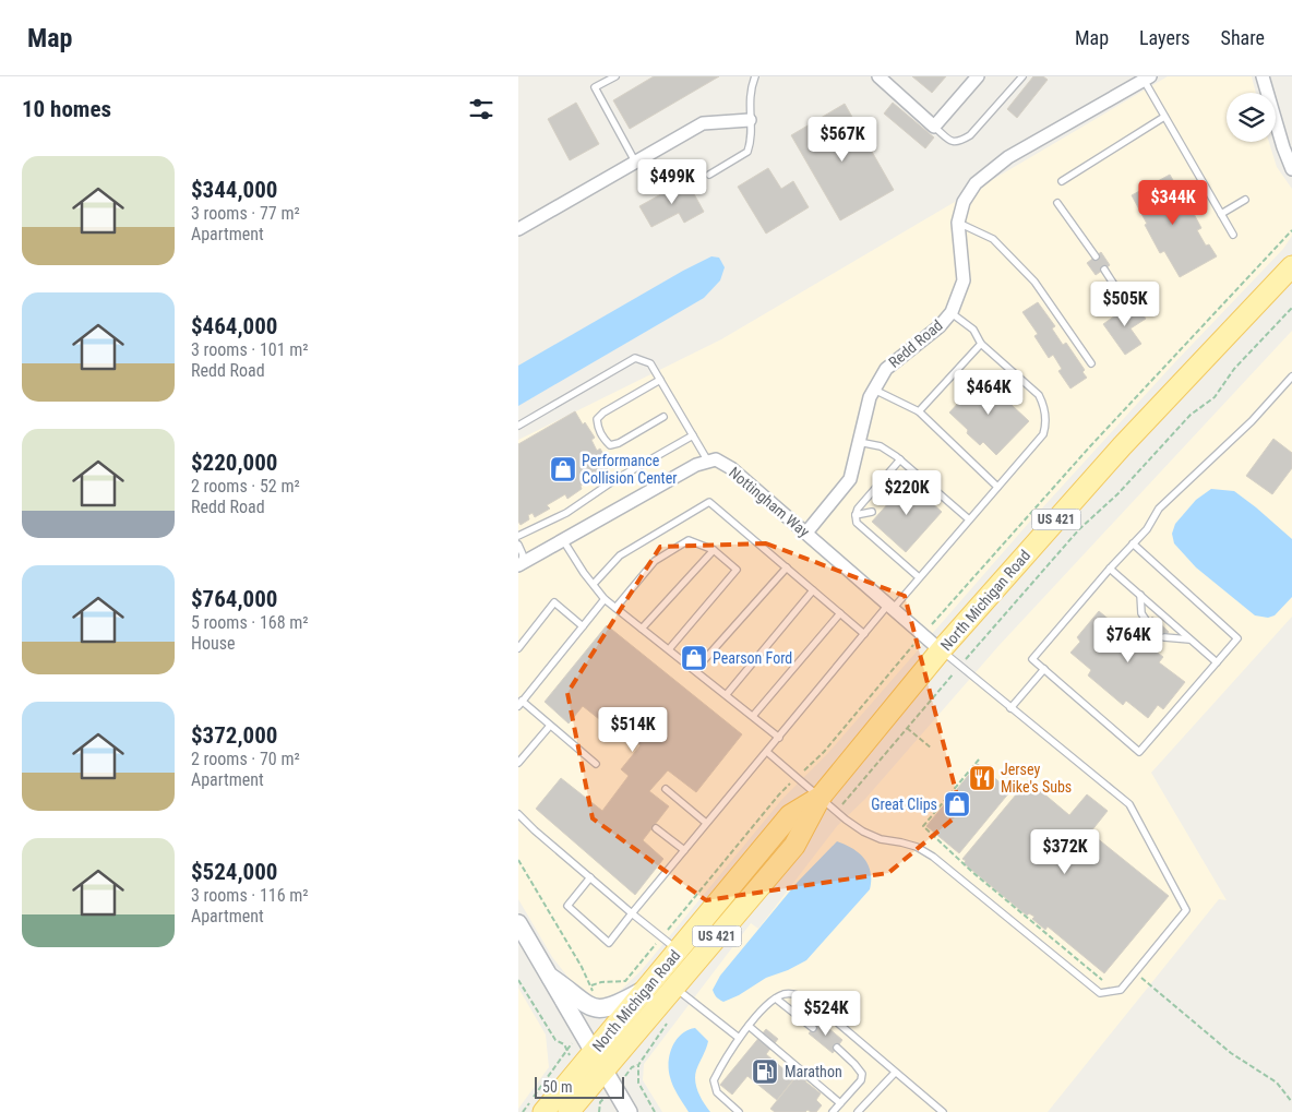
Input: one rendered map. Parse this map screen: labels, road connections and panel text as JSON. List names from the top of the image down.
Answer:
{
  "streets": {
    "main road": ["US 421", "North Michigan Road"],
    "street": ["Redd Road", "Nottingham Way"]
  },
  "crossings": [
    ["Redd Road", "Nottingham Way"],
    ["Nottingham Way", "North Michigan Road"]
  ],
  "places": {
    "shop": ["Performance Collision Center", "Pearson Ford", "Great Clips"],
    "restaurant": ["Jersey Mike's Subs"],
    "fuel station": ["Marathon"]
  },
  "scale_bar": "50 m",
  "page": {
    "header": "Map",
    "nav": ["Map", "Layers", "Share"],
    "heading": "10 homes",
    "price": [
      "$567K",
      "$499K",
      "$344K",
      "$505K",
      "$464K",
      "$220K",
      "$764K",
      "$514K",
      "$372K",
      "$524K"
    ],
    "list": [
      {
        "name": "$344,000",
        "note": "3 rooms · 77 m² · Apartment"
      },
      {
        "name": "$464,000",
        "note": "3 rooms · 101 m² · Redd Road"
      },
      {
        "name": "$220,000",
        "note": "2 rooms · 52 m² · Redd Road"
      },
      {
        "name": "$764,000",
        "note": "5 rooms · 168 m² · House"
      },
      {
        "name": "$372,000",
        "note": "2 rooms · 70 m² · Apartment"
      },
      {
        "name": "$524,000",
        "note": "3 rooms · 116 m² · Apartment"
      }
    ],
    "scale": "50 m"
  }
}
